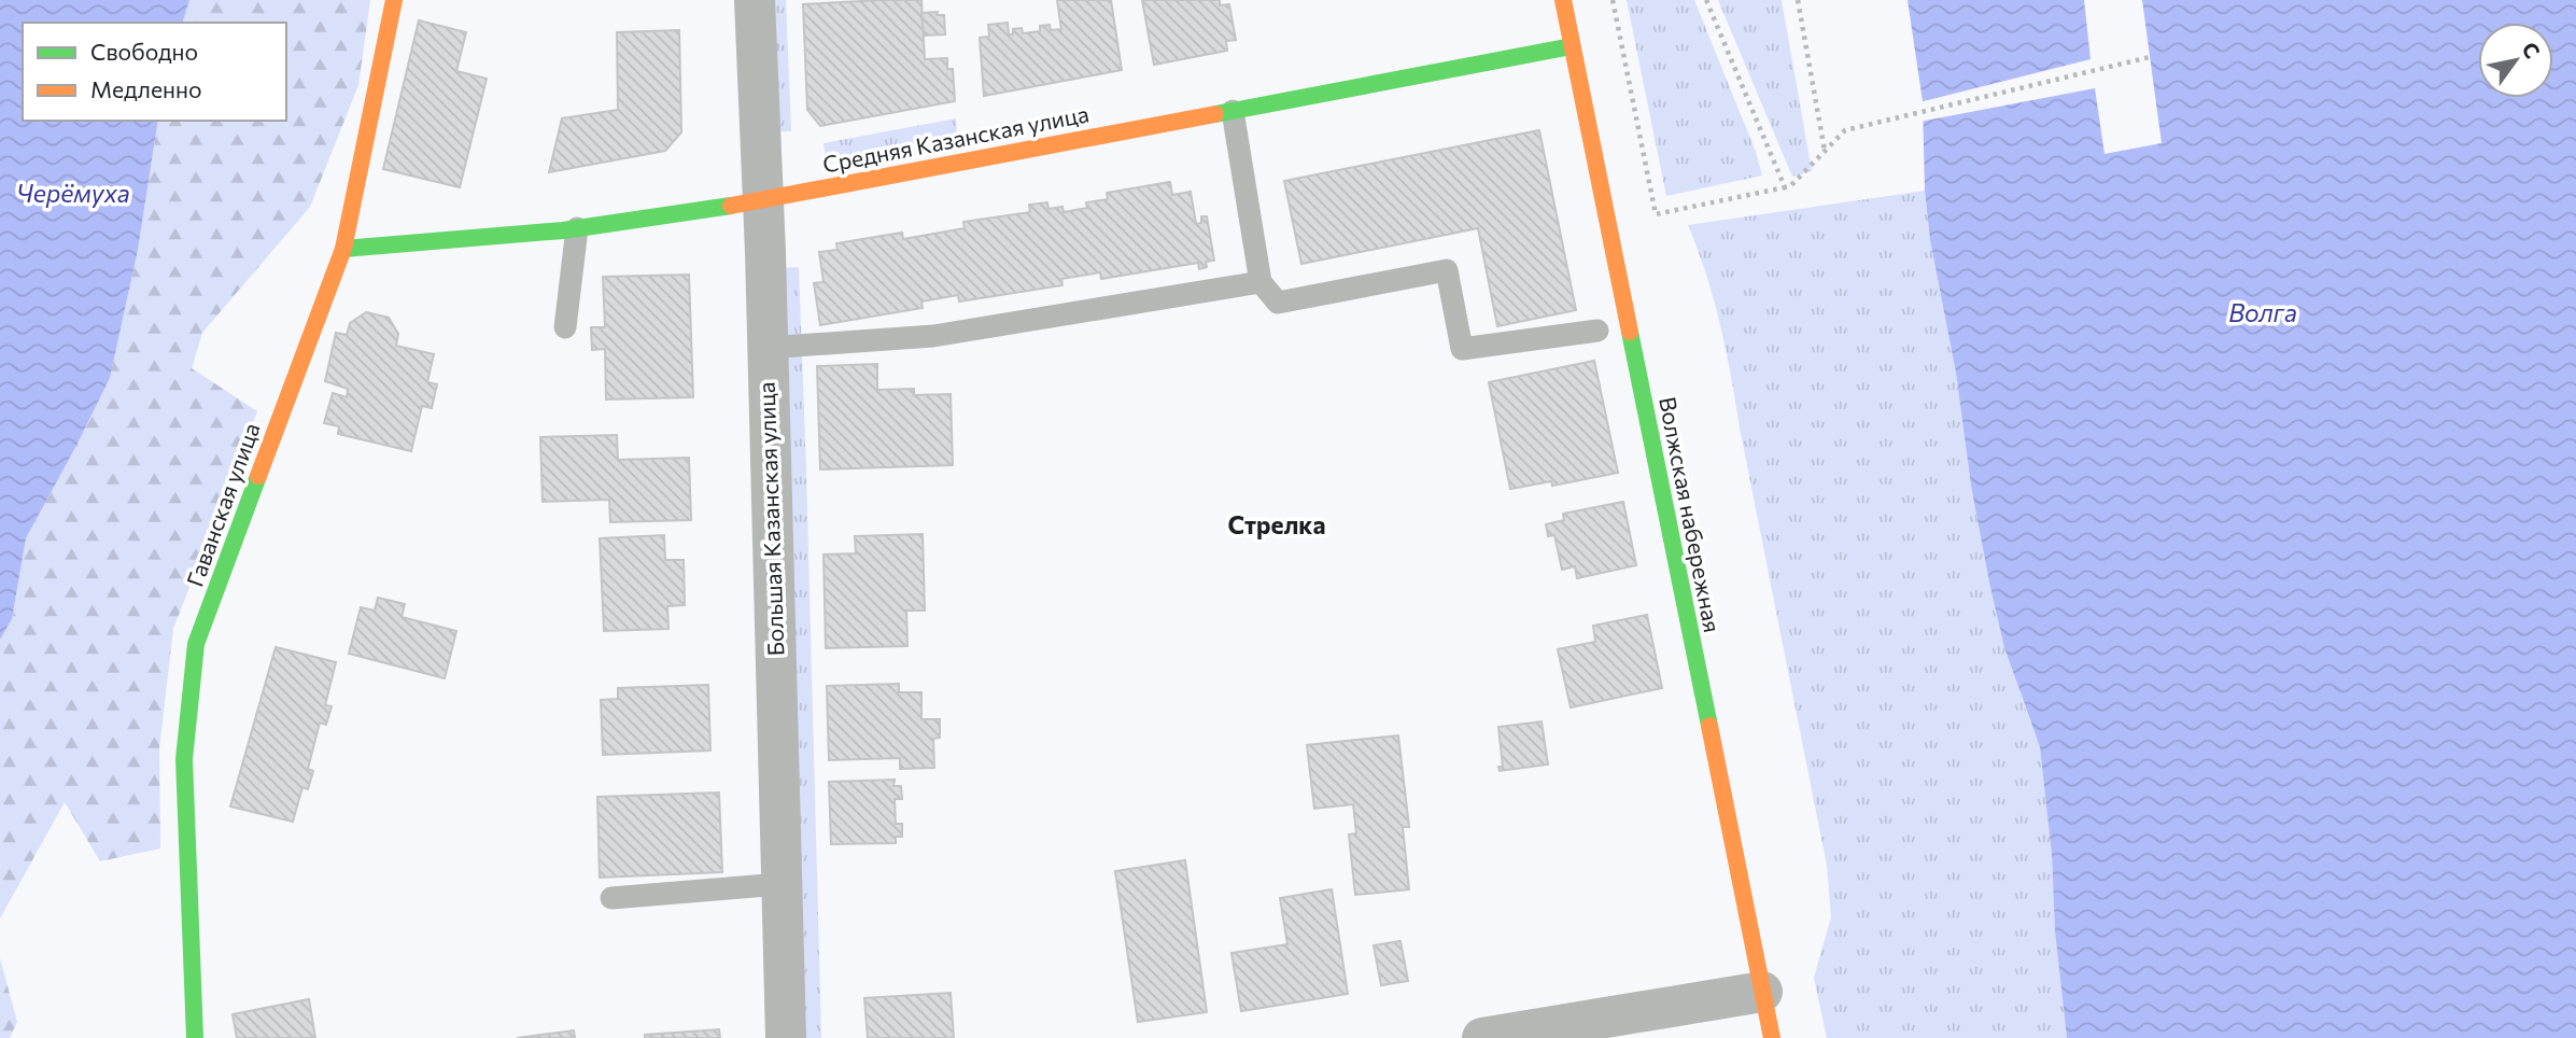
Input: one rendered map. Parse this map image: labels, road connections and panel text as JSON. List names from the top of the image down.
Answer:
{
  "streets": {
    "street": [
      "Средняя Казанская улица",
      "Гаванская улица",
      "Волжская набережная",
      "Большая Казанская улица"
    ]
  },
  "crossings": [
    ["Средняя Казанская улица", "Гаванская улица"],
    ["Средняя Казанская улица", "Волжская набережная"],
    ["Средняя Казанская улица", "Большая Казанская улица"]
  ],
  "districts": ["Стрелка"],
  "water": ["Черёмуха", "Волга"],
  "legend": ["Свободно", "Медленно"],
  "north": "top right"
}
